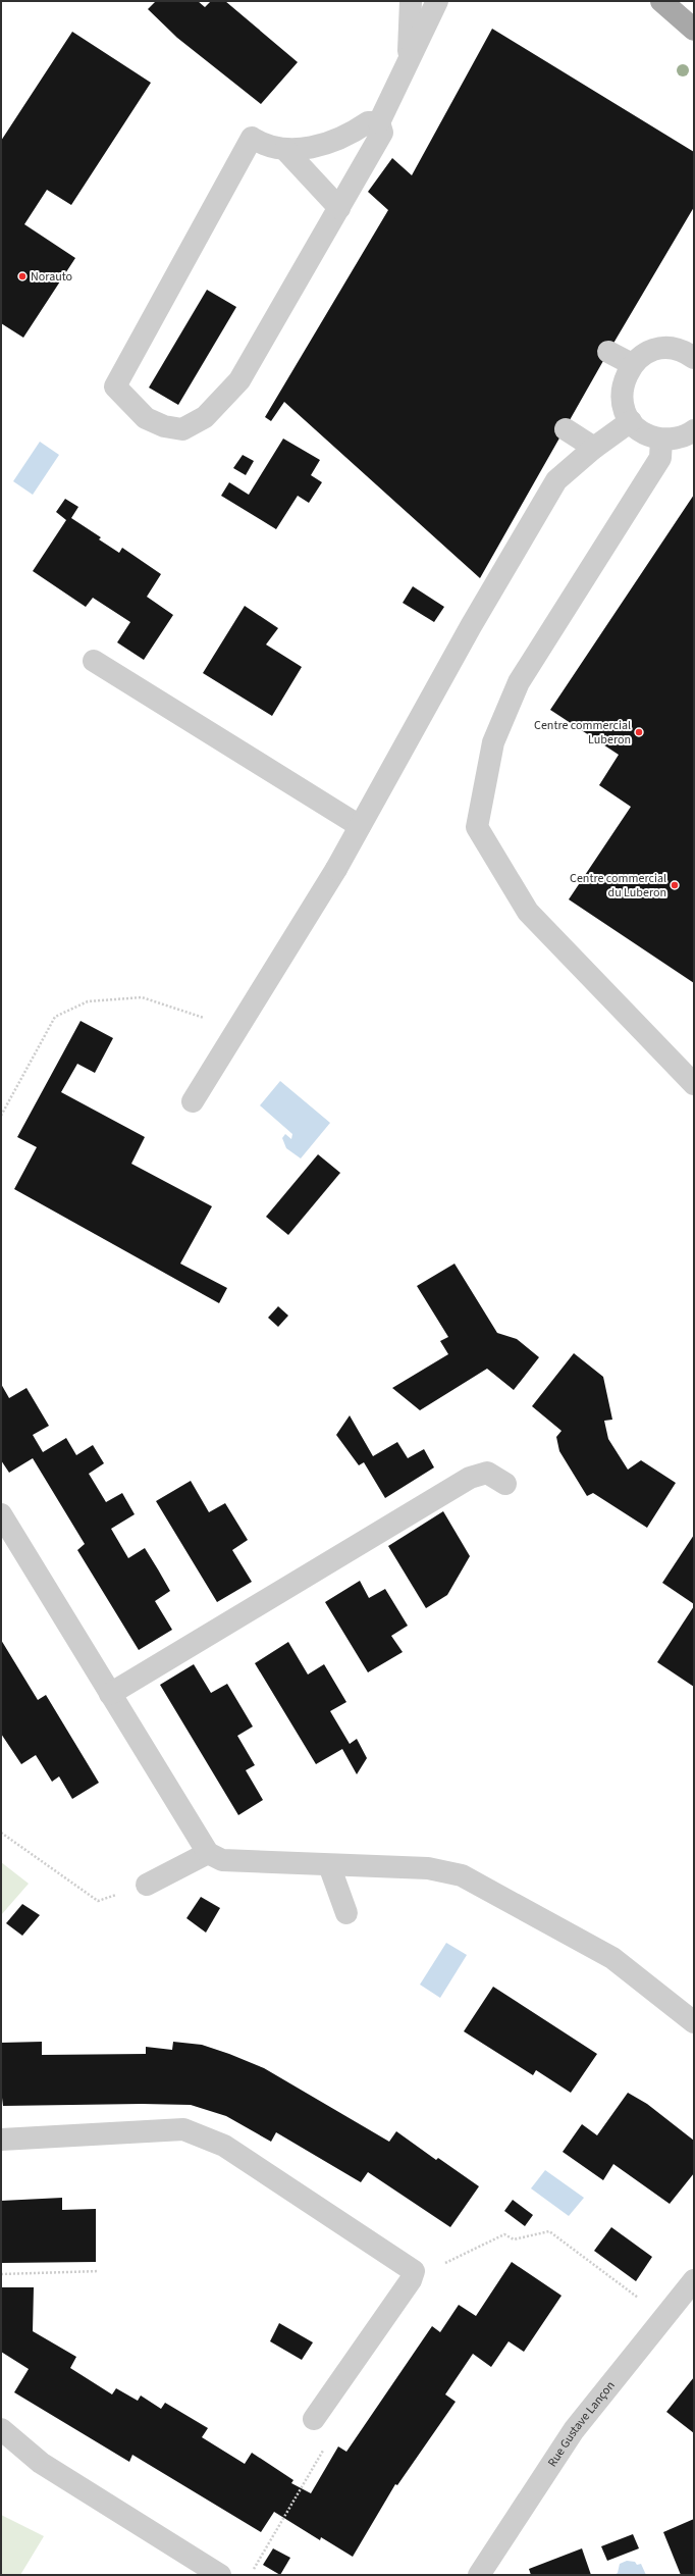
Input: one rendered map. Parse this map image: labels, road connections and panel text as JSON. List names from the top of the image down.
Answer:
{
  "streets": {
    "street": ["Rue Gustave Lançon"]
  },
  "places": ["Norauto", "Centre commercial Luberon", "Centre commercial du Luberon"]
}
